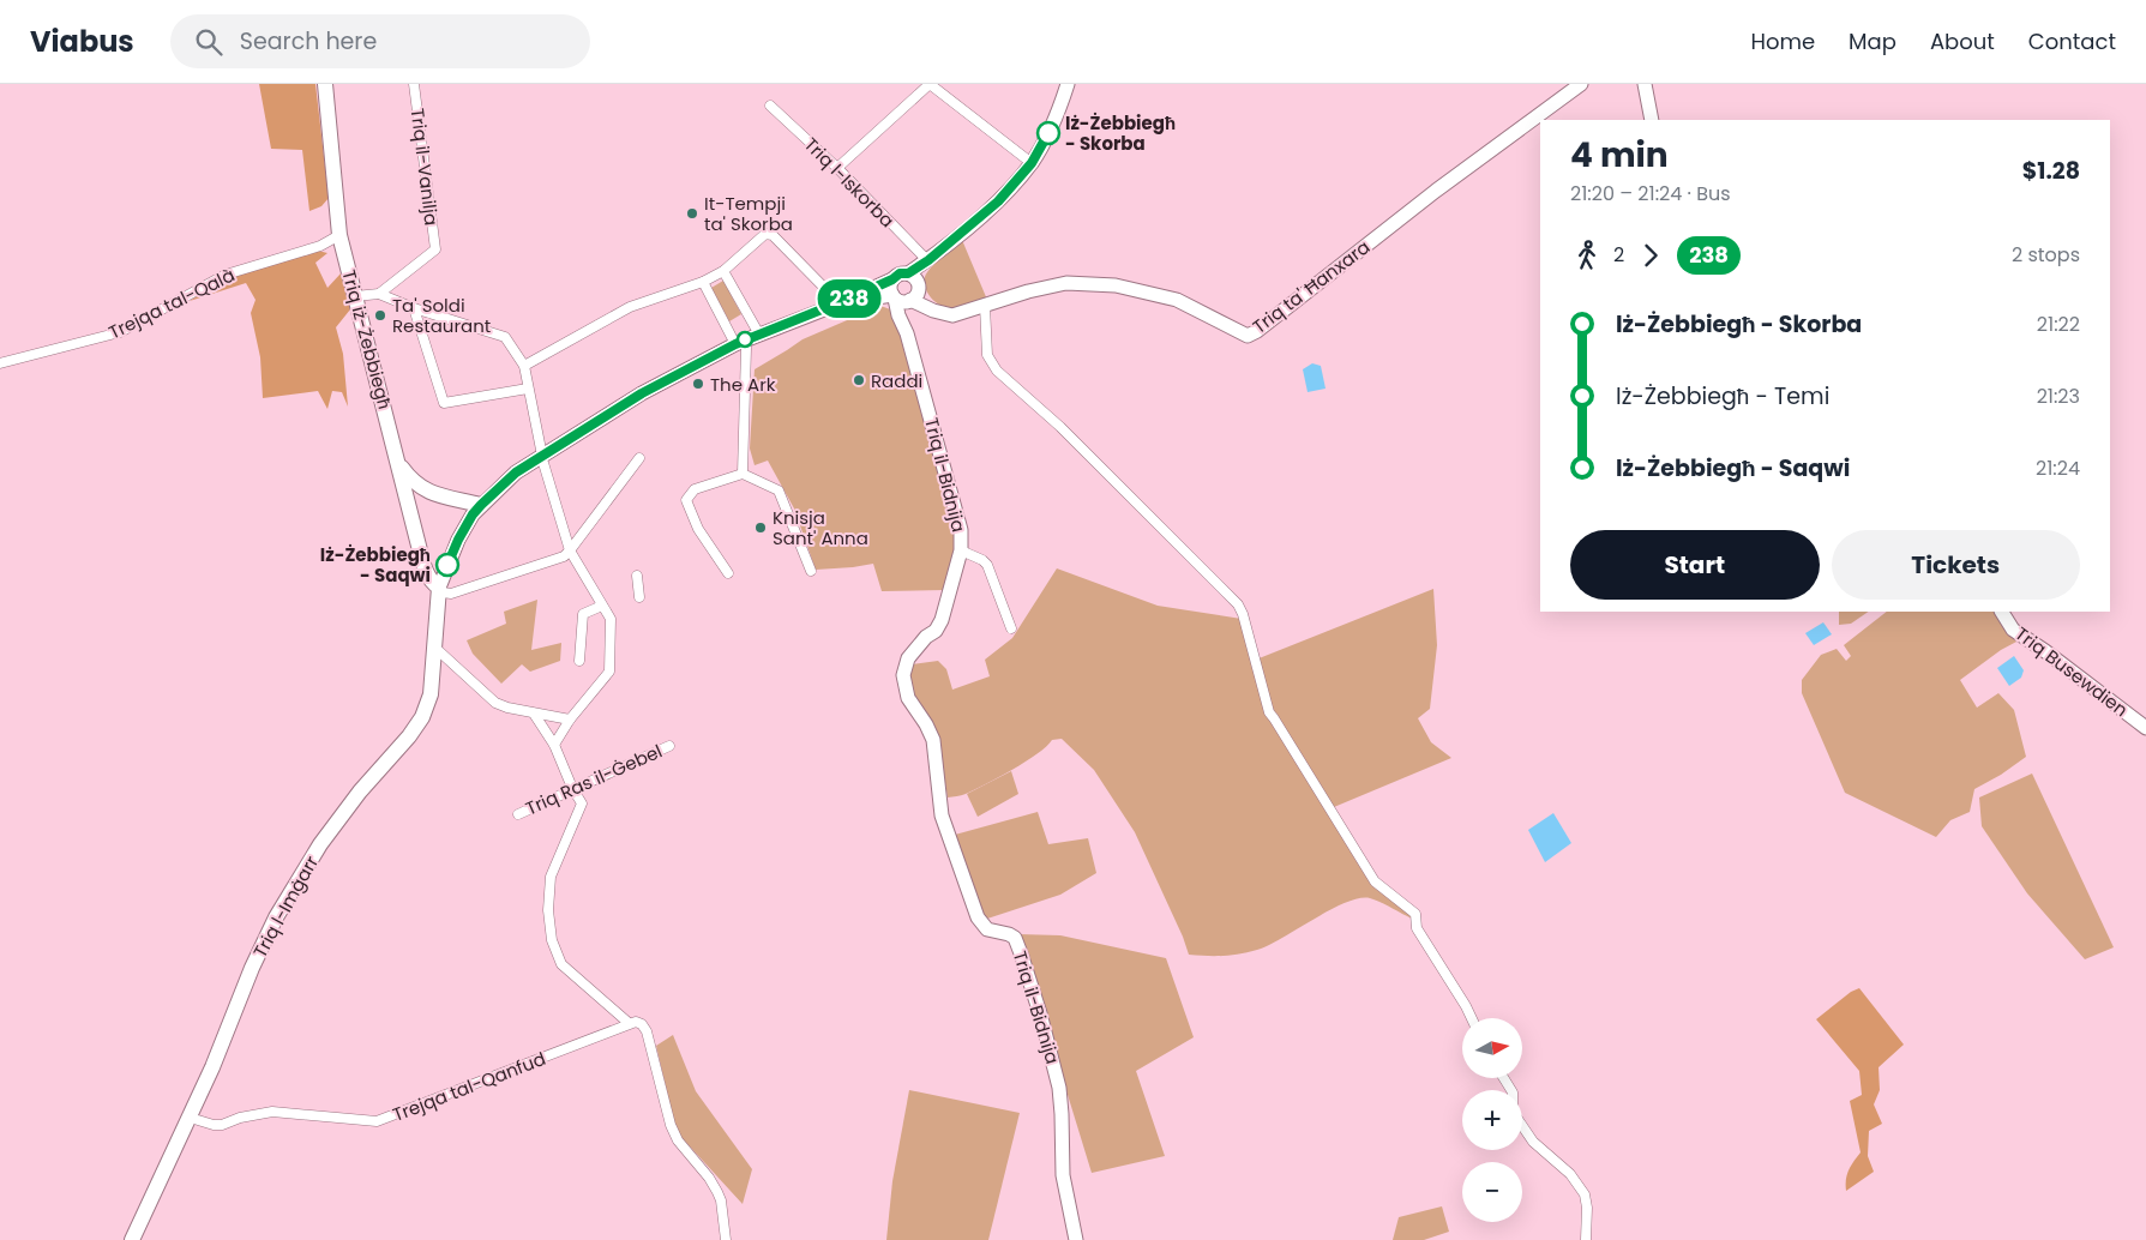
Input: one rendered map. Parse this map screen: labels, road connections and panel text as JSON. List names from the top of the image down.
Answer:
{
  "streets": {
    "main road": ["Triq iż-Żebbiegħ", "Triq l-Imġarr"],
    "street": [
      "Triq il-Vanilja",
      "Triq l-Iskorba",
      "Triq ta' Ħanxara",
      "Trejqa tal-Qalà",
      "Triq il-Bidnija",
      "Triq Busewdien",
      "Triq Ras il-Ġebel",
      "Trejqa tal-Qanfud"
    ]
  },
  "crossings": [
    ["Triq ta' Ħanxara", "Triq il-Bidnija"],
    ["Trejqa tal-Qalà", "Triq iż-Żebbiegħ"],
    ["Triq iż-Żebbiegħ", "Triq l-Imġarr"],
    ["Triq l-Imġarr", "Trejqa tal-Qanfud"]
  ],
  "places": [
    "Iż-Żebbiegħ - Skorba",
    "It-Tempji ta' Skorba",
    "Ta' Soldi Restaurant",
    "Raddi",
    "The Ark",
    "Knisja Sant' Anna",
    "Iż-Żebbiegħ - Saqwi"
  ],
  "lines": ["bus line 238"],
  "north": "right",
  "page": {
    "header": "Viabus",
    "search": "Search here",
    "nav": [
      "Home",
      "Map",
      "About",
      "Contact"
    ],
    "on_map": "238",
    "heading": ["4 min", "21:20 – 21:24 · Bus", "$1.28"],
    "legs": ["2", "238", "2 stops"],
    "list": [
      {
        "name": "Iż-Żebbiegħ - Skorba",
        "value": "21:22"
      },
      {
        "name": "Iż-Żebbiegħ - Temi",
        "value": "21:23"
      },
      {
        "name": "Iż-Żebbiegħ - Saqwi",
        "value": "21:24"
      }
    ],
    "buttons": ["Start", "Tickets"],
    "map_buttons": ["+", "−"]
  }
}
